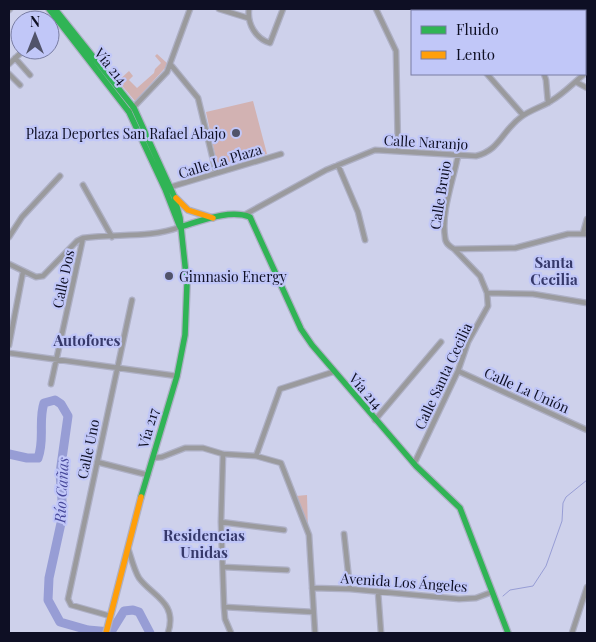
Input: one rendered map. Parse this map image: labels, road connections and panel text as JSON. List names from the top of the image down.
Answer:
{
  "streets": {
    "main road": ["Vía 214", "Vía 217"],
    "street": [
      "Calle Naranjo",
      "Calle La Plaza",
      "Calle Brujo",
      "Calle Dos",
      "Calle Santa Cecilia",
      "Calle La Unión",
      "Calle Uno",
      "Avenida Los Ángeles"
    ]
  },
  "crossings": [
    ["Vía 214", "Calle Naranjo"],
    ["Vía 214", "Calle La Plaza"],
    ["Vía 214", "Calle Santa Cecilia"],
    ["Vía 214", "Vía 217"],
    ["Vía 214", "Avenida Los Ángeles"],
    ["Calle Naranjo", "Calle Brujo"],
    ["Calle Santa Cecilia", "Calle La Unión"],
    ["Vía 217", "Calle Uno"]
  ],
  "districts": ["Santa Cecilia", "Autofores", "Residencias Unidas"],
  "water": ["Río Cañas"],
  "places": ["Plaza Deportes San Rafael Abajo", "Gimnasio Energy"],
  "legend": ["Fluido", "Lento"],
  "north": "top"
}
